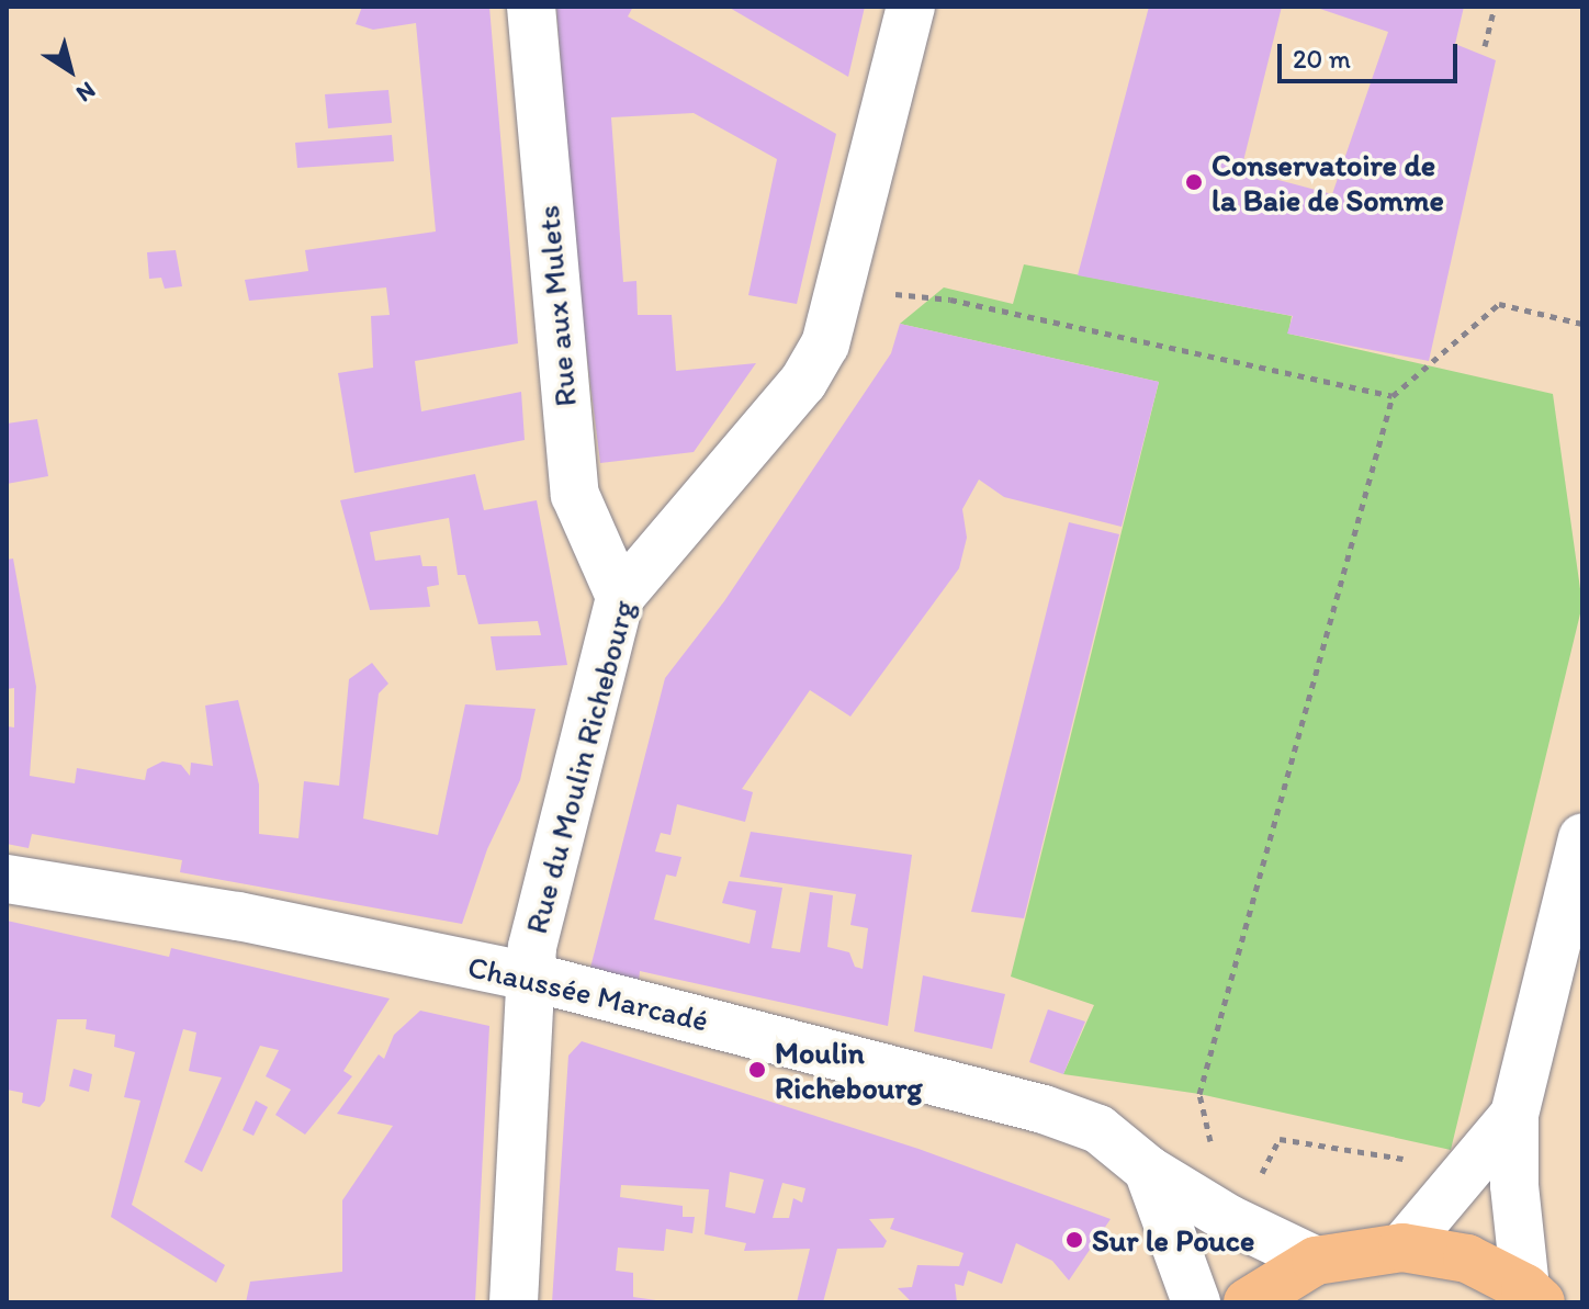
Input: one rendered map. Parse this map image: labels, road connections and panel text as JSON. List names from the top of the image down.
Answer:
{
  "streets": {
    "street": ["Rue aux Mulets", "Rue du Moulin Richebourg", "Chaussée Marcadé"]
  },
  "crossings": [
    ["Rue aux Mulets", "Rue du Moulin Richebourg"],
    ["Rue du Moulin Richebourg", "Chaussée Marcadé"]
  ],
  "places": ["Conservatoire de la Baie de Somme", "Moulin Richebourg", "Sur le Pouce"],
  "scale_bar": "20 m",
  "north": "bottom right"
}
